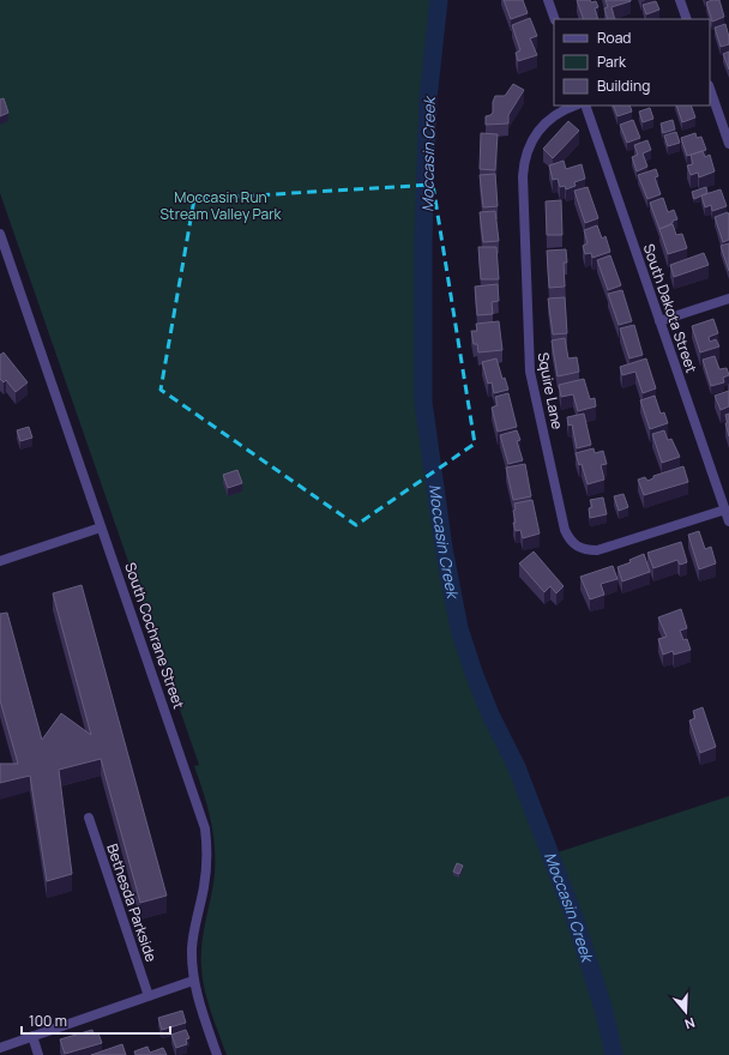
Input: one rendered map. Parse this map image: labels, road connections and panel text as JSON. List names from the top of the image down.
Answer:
{
  "streets": {
    "street": [
      "South Dakota Street",
      "Squire Lane",
      "South Cochrane Street",
      "Bethesda Parkside"
    ]
  },
  "crossings": [
    ["South Dakota Street", "Squire Lane"]
  ],
  "water": ["Moccasin Creek"],
  "parks": ["Moccasin Run Stream Valley Park"],
  "legend": ["Road", "Park", "Building"],
  "scale_bar": "100 m",
  "north": "bottom"
}
